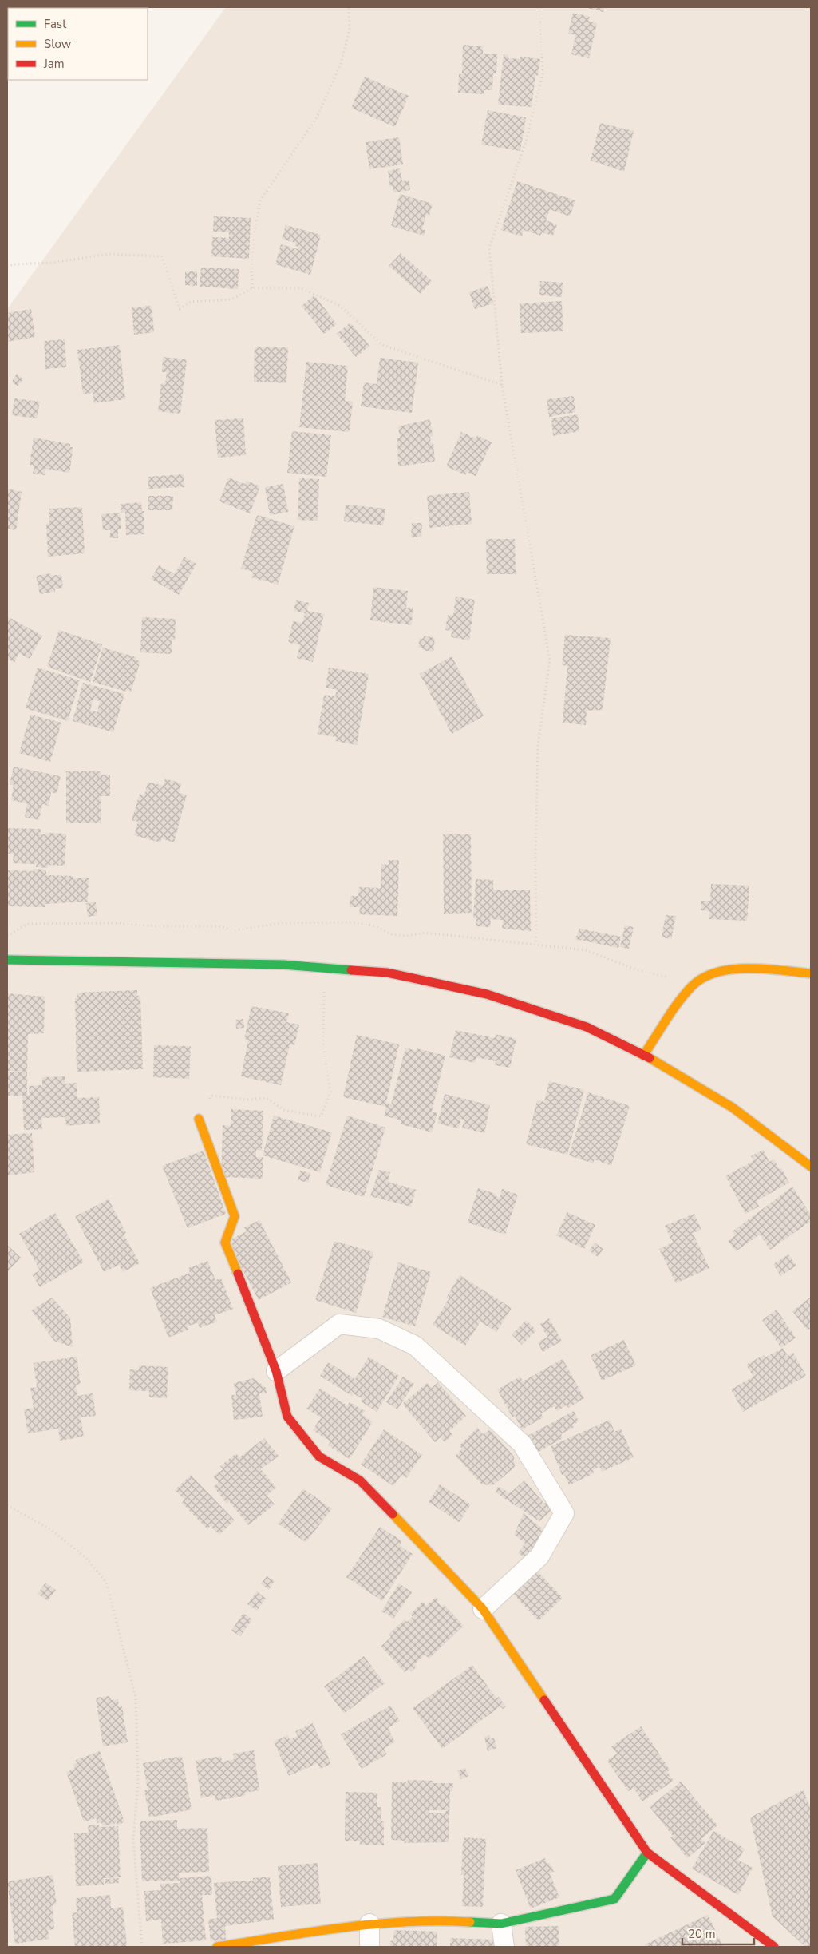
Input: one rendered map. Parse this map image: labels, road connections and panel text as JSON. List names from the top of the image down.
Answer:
{
  "legend": ["Fast", "Slow", "Jam"],
  "scale_bar": "20 m"
}
